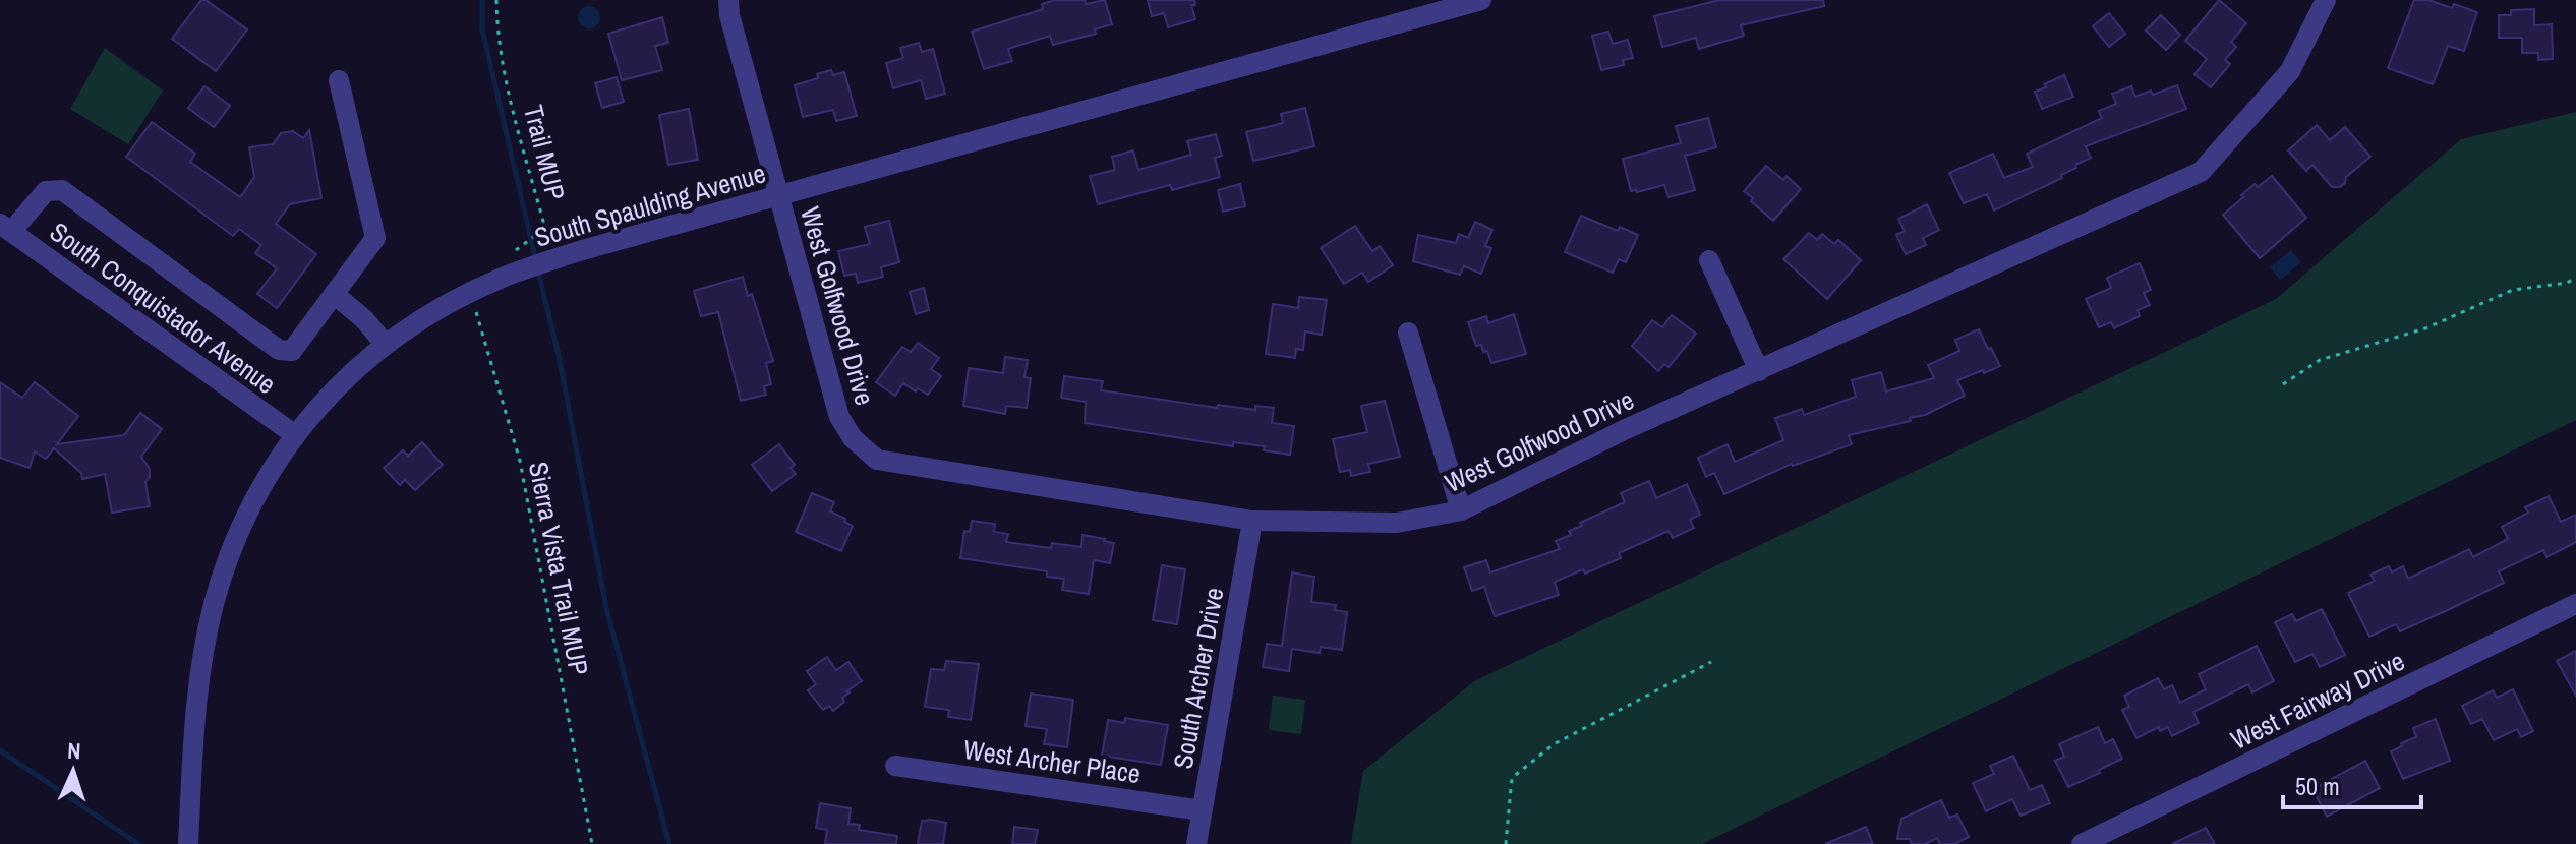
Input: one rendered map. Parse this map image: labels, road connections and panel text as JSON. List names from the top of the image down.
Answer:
{
  "streets": {
    "street": [
      "South Spaulding Avenue",
      "West Golfwood Drive",
      "South Conquistador Avenue",
      "South Archer Drive",
      "West Fairway Drive",
      "West Archer Place"
    ],
    "path": ["Trail MUP", "Sierra Vista Trail MUP"]
  },
  "crossings": [
    ["South Spaulding Avenue", "West Golfwood Drive"],
    ["South Spaulding Avenue", "South Conquistador Avenue"],
    ["West Golfwood Drive", "South Archer Drive"],
    ["South Archer Drive", "West Archer Place"]
  ],
  "scale_bar": "50 m",
  "north": "top"
}
